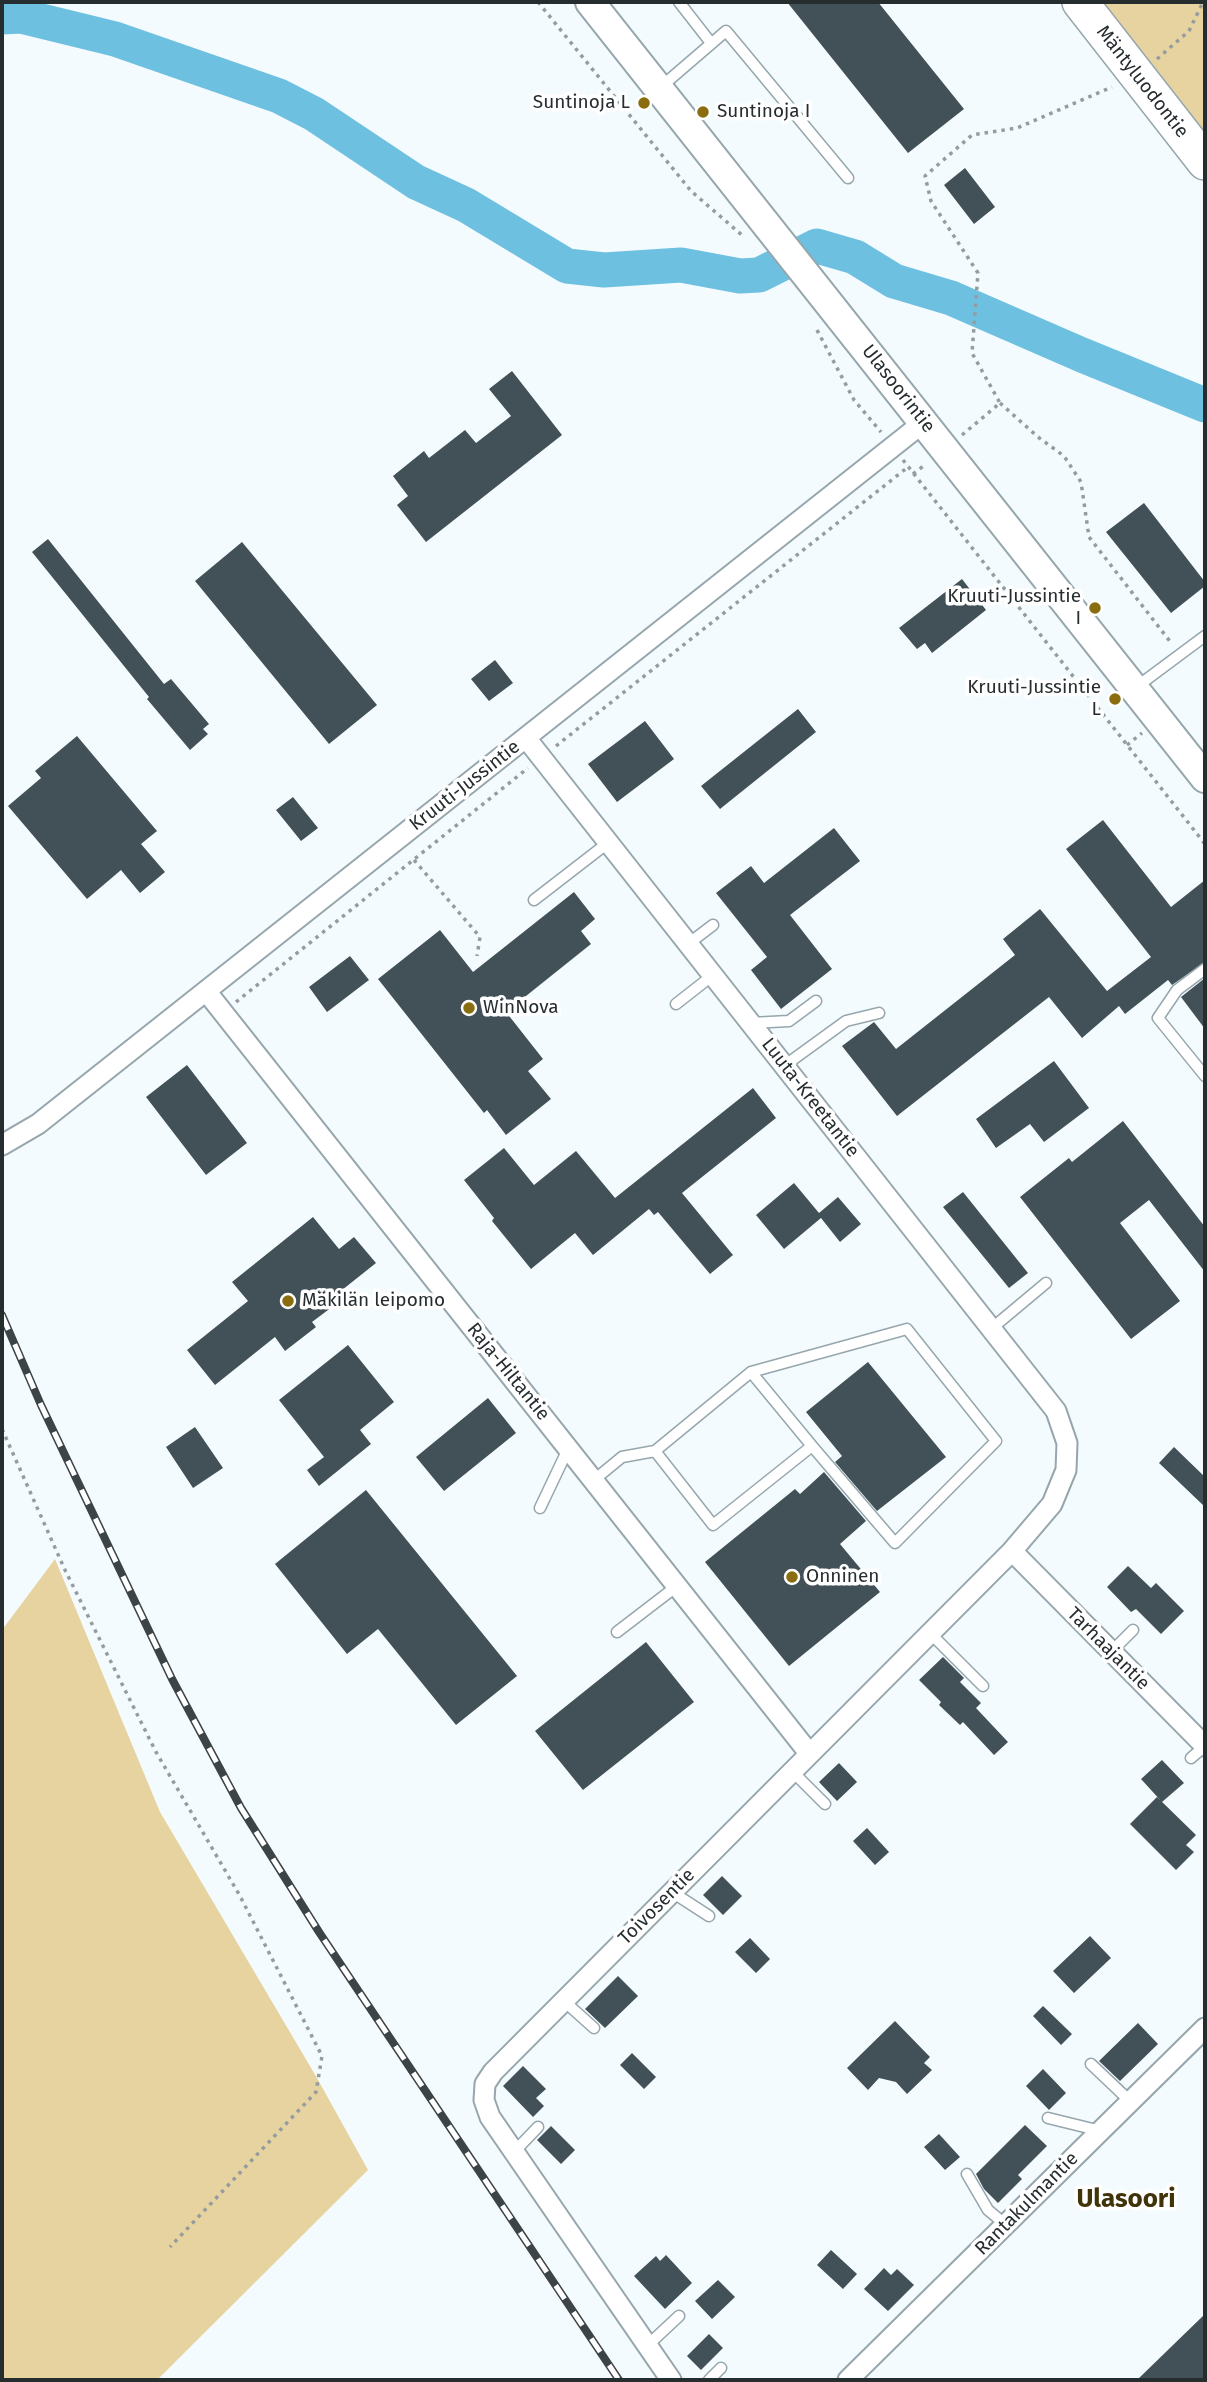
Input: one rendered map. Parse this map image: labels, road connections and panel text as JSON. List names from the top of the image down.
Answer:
{
  "streets": {
    "highway": ["Mäntyluodontie"],
    "street": [
      "Ulasoorintie",
      "Kruuti-Jussintie",
      "Luuta-Kreetantie",
      "Raja-Hiltantie",
      "Tarhaajantie",
      "Toivosentie",
      "Rantakulmantie"
    ]
  },
  "crossings": [
    ["Ulasoorintie", "Kruuti-Jussintie"],
    ["Kruuti-Jussintie", "Luuta-Kreetantie"],
    ["Kruuti-Jussintie", "Raja-Hiltantie"],
    ["Luuta-Kreetantie", "Toivosentie"],
    ["Raja-Hiltantie", "Toivosentie"],
    ["Tarhaajantie", "Toivosentie"]
  ],
  "districts": ["Ulasoori"],
  "places": [
    "Suntinoja L",
    "Suntinoja I",
    "Kruuti-Jussintie I",
    "Kruuti-Jussintie L",
    "WinNova",
    "Mäkilän leipomo",
    "Onninen"
  ]
}
